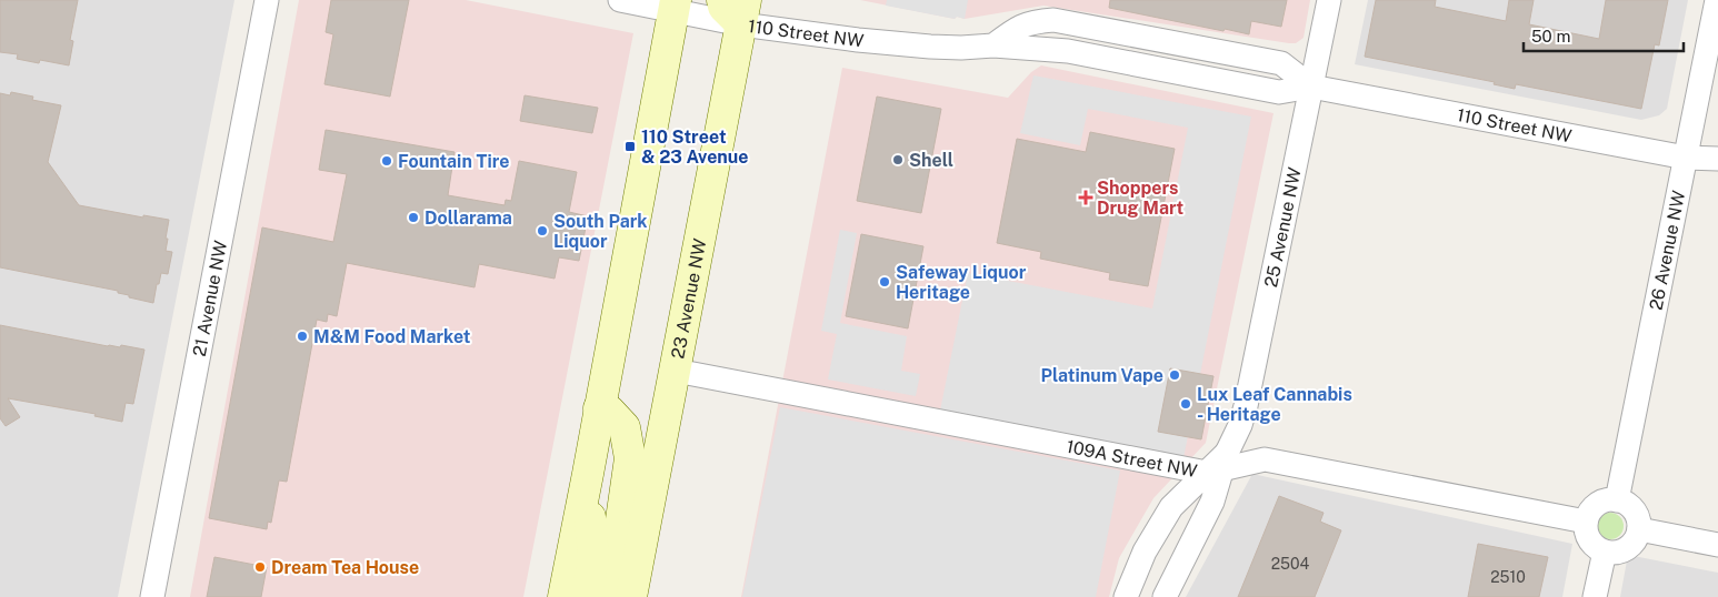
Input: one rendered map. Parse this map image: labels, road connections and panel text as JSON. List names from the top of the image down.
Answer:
{
  "streets": {
    "main road": ["23 Avenue NW"],
    "street": [
      "110 Street NW",
      "25 Avenue NW",
      "26 Avenue NW",
      "21 Avenue NW",
      "109A Street NW"
    ]
  },
  "crossings": [
    ["110 Street NW", "25 Avenue NW"],
    ["110 Street NW", "26 Avenue NW"],
    ["110 Street NW", "23 Avenue NW"],
    ["25 Avenue NW", "109A Street NW"],
    ["26 Avenue NW", "109A Street NW"],
    ["23 Avenue NW", "109A Street NW"]
  ],
  "places": {
    "transit": ["110 Street & 23 Avenue"],
    "other": [
      "Shell",
      "Fountain Tire",
      "Dollarama",
      "South Park Liquor",
      "Safeway Liquor Heritage",
      "M&M Food Market",
      "Platinum Vape",
      "Lux Leaf Cannabis - Heritage",
      "Dream Tea House"
    ],
    "health": ["Shoppers Drug Mart"]
  },
  "house_numbers": ["2504", "2510"],
  "scale_bar": "50 m"
}
